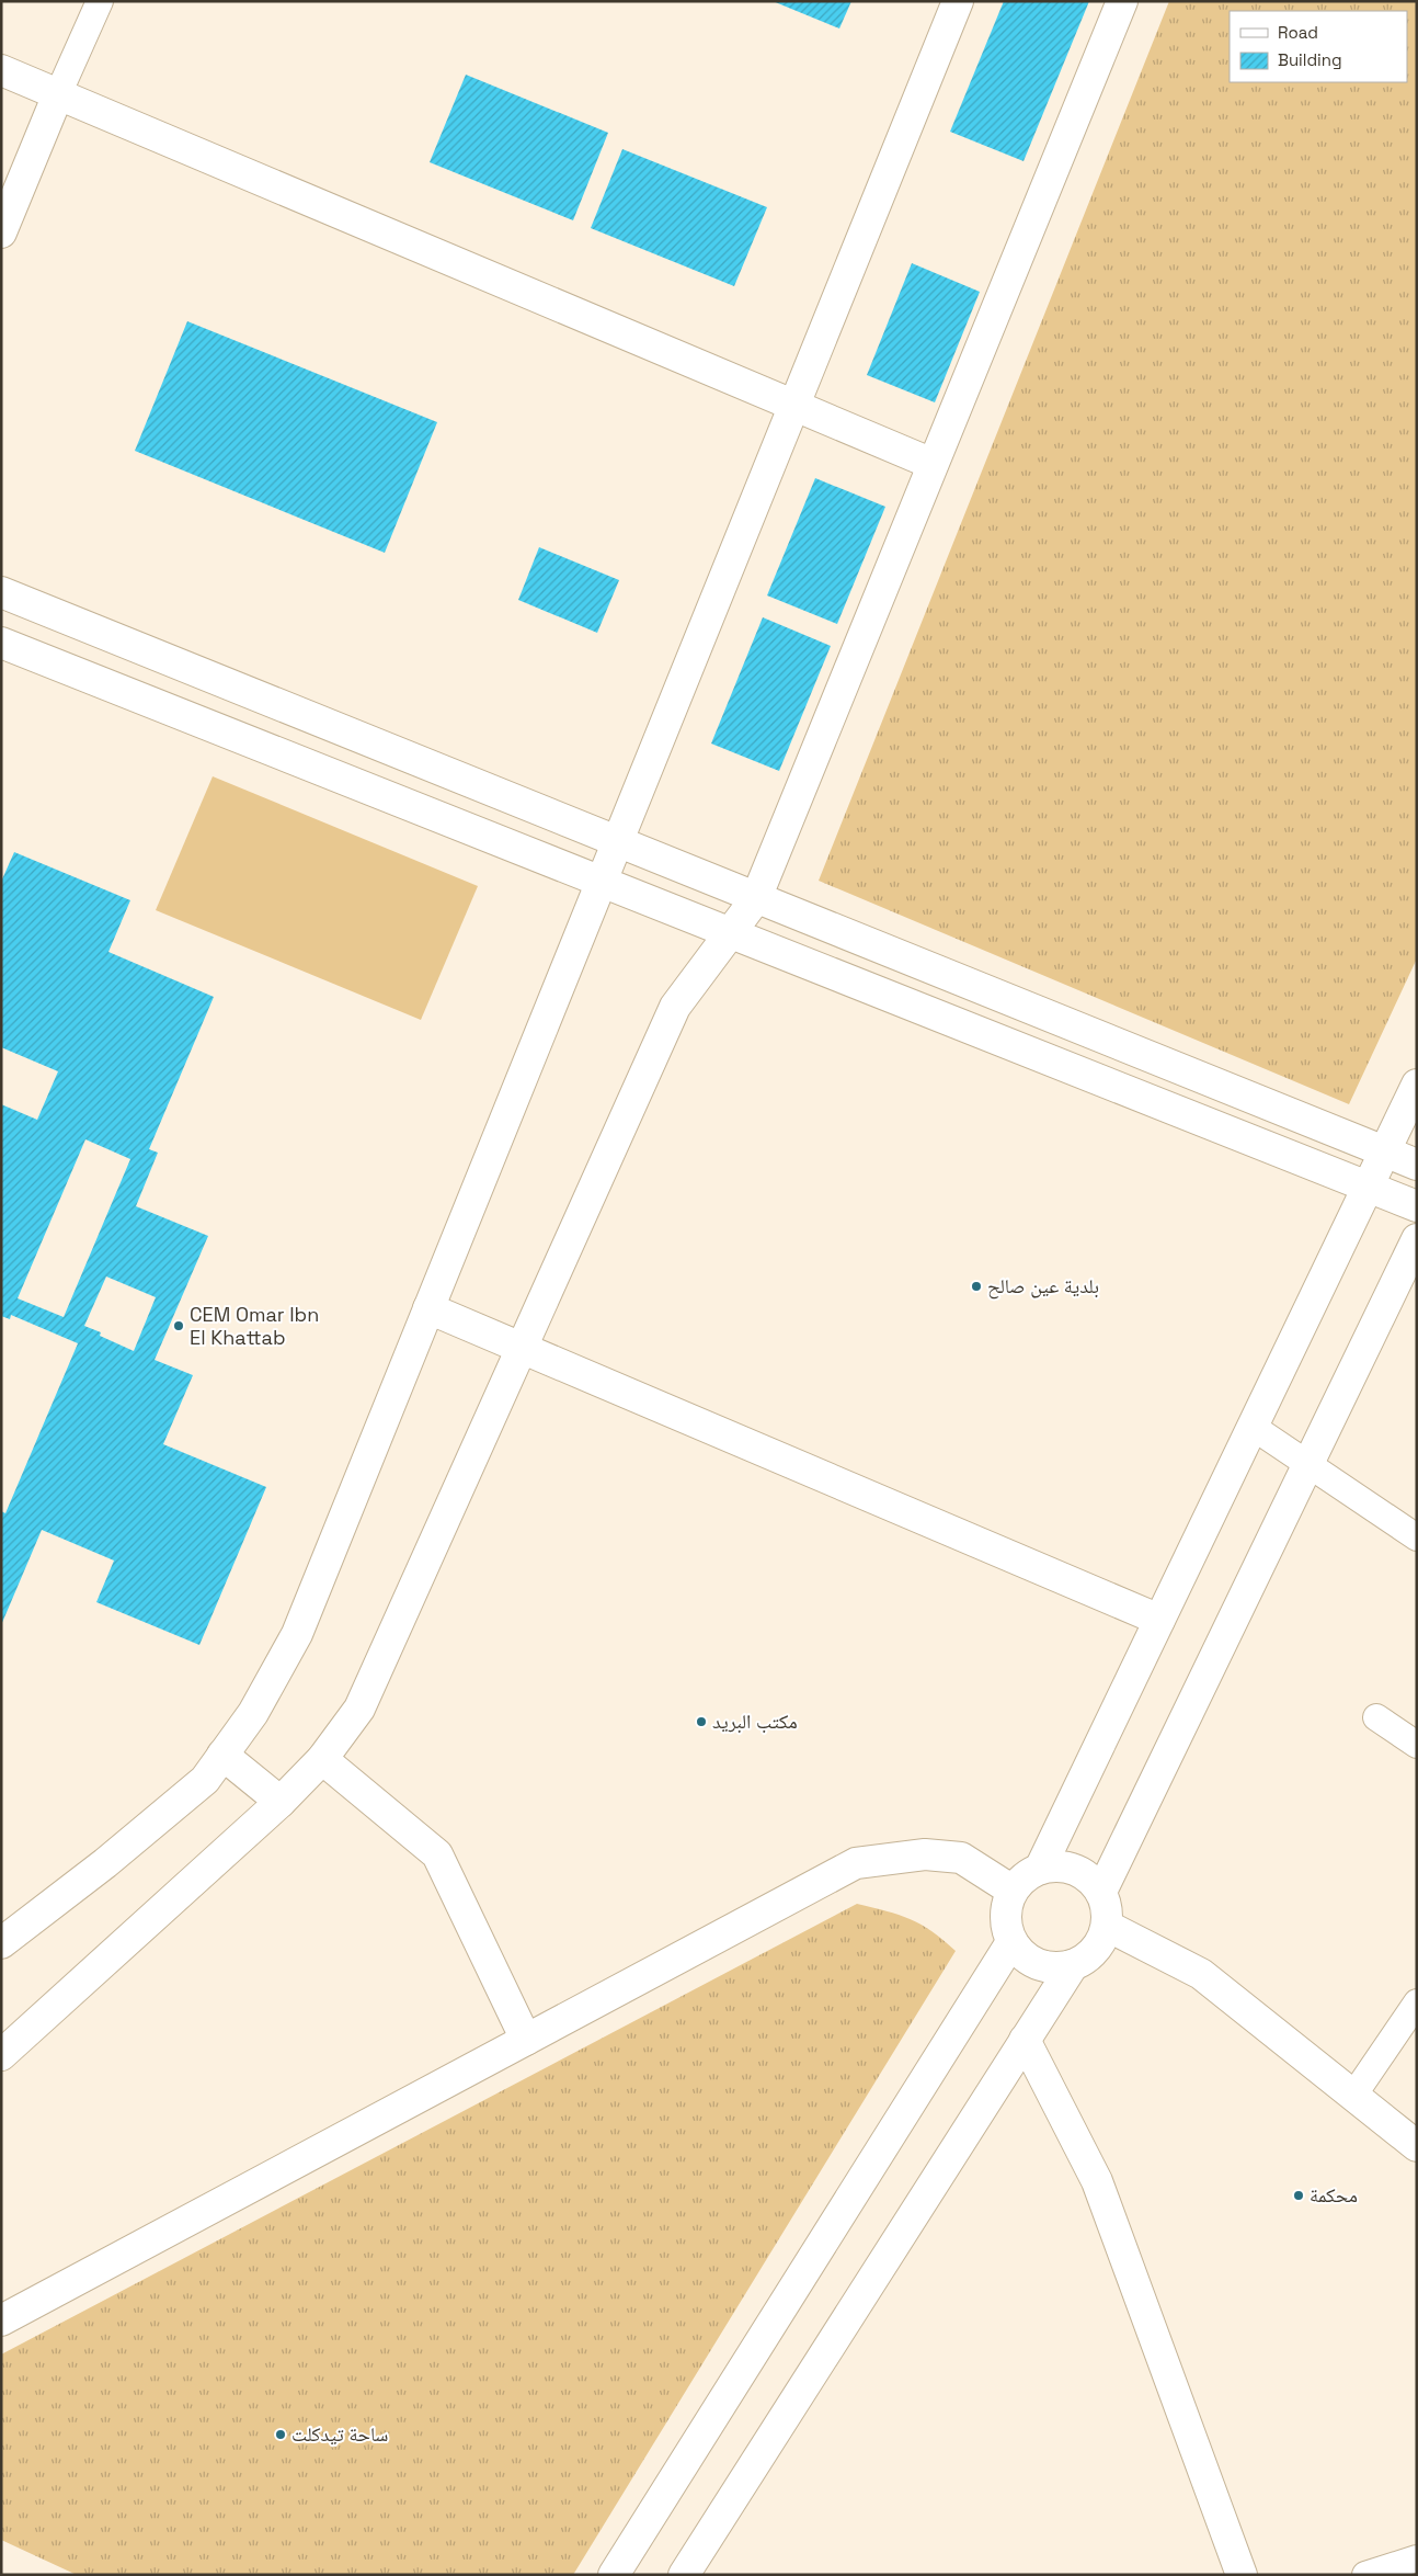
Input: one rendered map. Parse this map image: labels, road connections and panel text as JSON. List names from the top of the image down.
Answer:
{
  "places": [
    "بلدية عين صالح",
    "CEM Omar Ibn El Khattab",
    "مكتب البريد",
    "محكمة",
    "ساحة تيدكلت"
  ],
  "legend": ["Road", "Building"]
}
